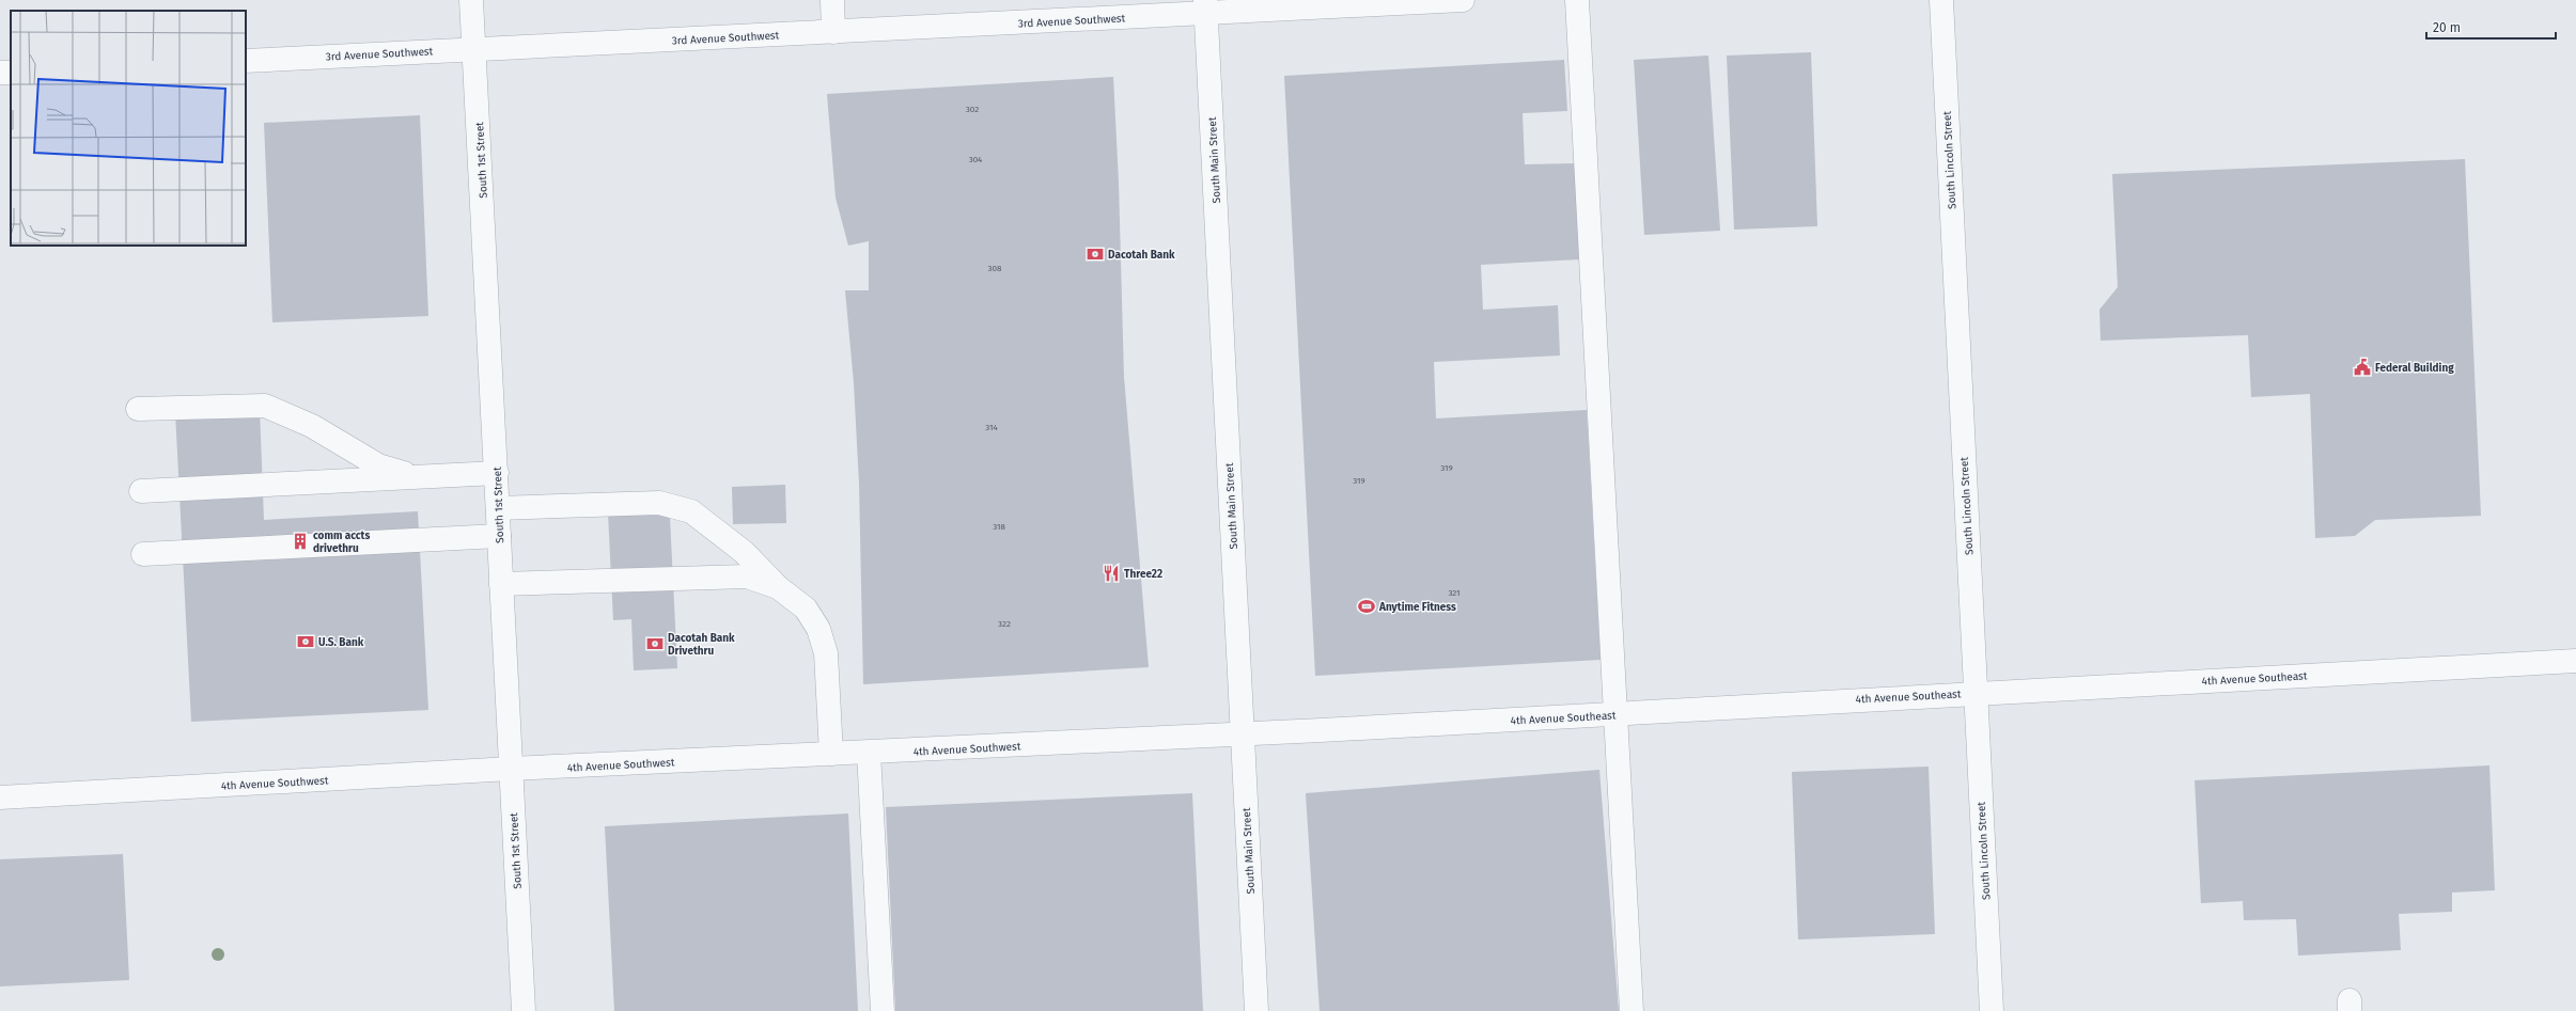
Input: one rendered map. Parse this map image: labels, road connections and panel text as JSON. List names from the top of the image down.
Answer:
{
  "streets": {
    "street": [
      "3rd Avenue Southwest",
      "South 1st Street",
      "South Main Street",
      "South Lincoln Street",
      "4th Avenue Southeast",
      "4th Avenue Southwest"
    ]
  },
  "crossings": [
    ["3rd Avenue Southwest", "South 1st Street"],
    ["3rd Avenue Southwest", "South Main Street"],
    ["South 1st Street", "4th Avenue Southwest"],
    ["South Main Street", "4th Avenue Southeast"],
    ["South Main Street", "4th Avenue Southwest"],
    ["South Lincoln Street", "4th Avenue Southeast"],
    ["4th Avenue Southeast", "4th Avenue Southwest"]
  ],
  "places": {
    "bank": ["Dacotah Bank", "U.S. Bank", "Dacotah Bank Drivethru"],
    "public building": ["Federal Building"],
    "building": ["comm accts drivethru"],
    "restaurant": ["Three22"],
    "sports": ["Anytime Fitness"]
  },
  "house_numbers": [
    "302",
    "304",
    "308",
    "314",
    "319",
    "319",
    "318",
    "321",
    "322"
  ],
  "scale_bar": "20 m"
}
